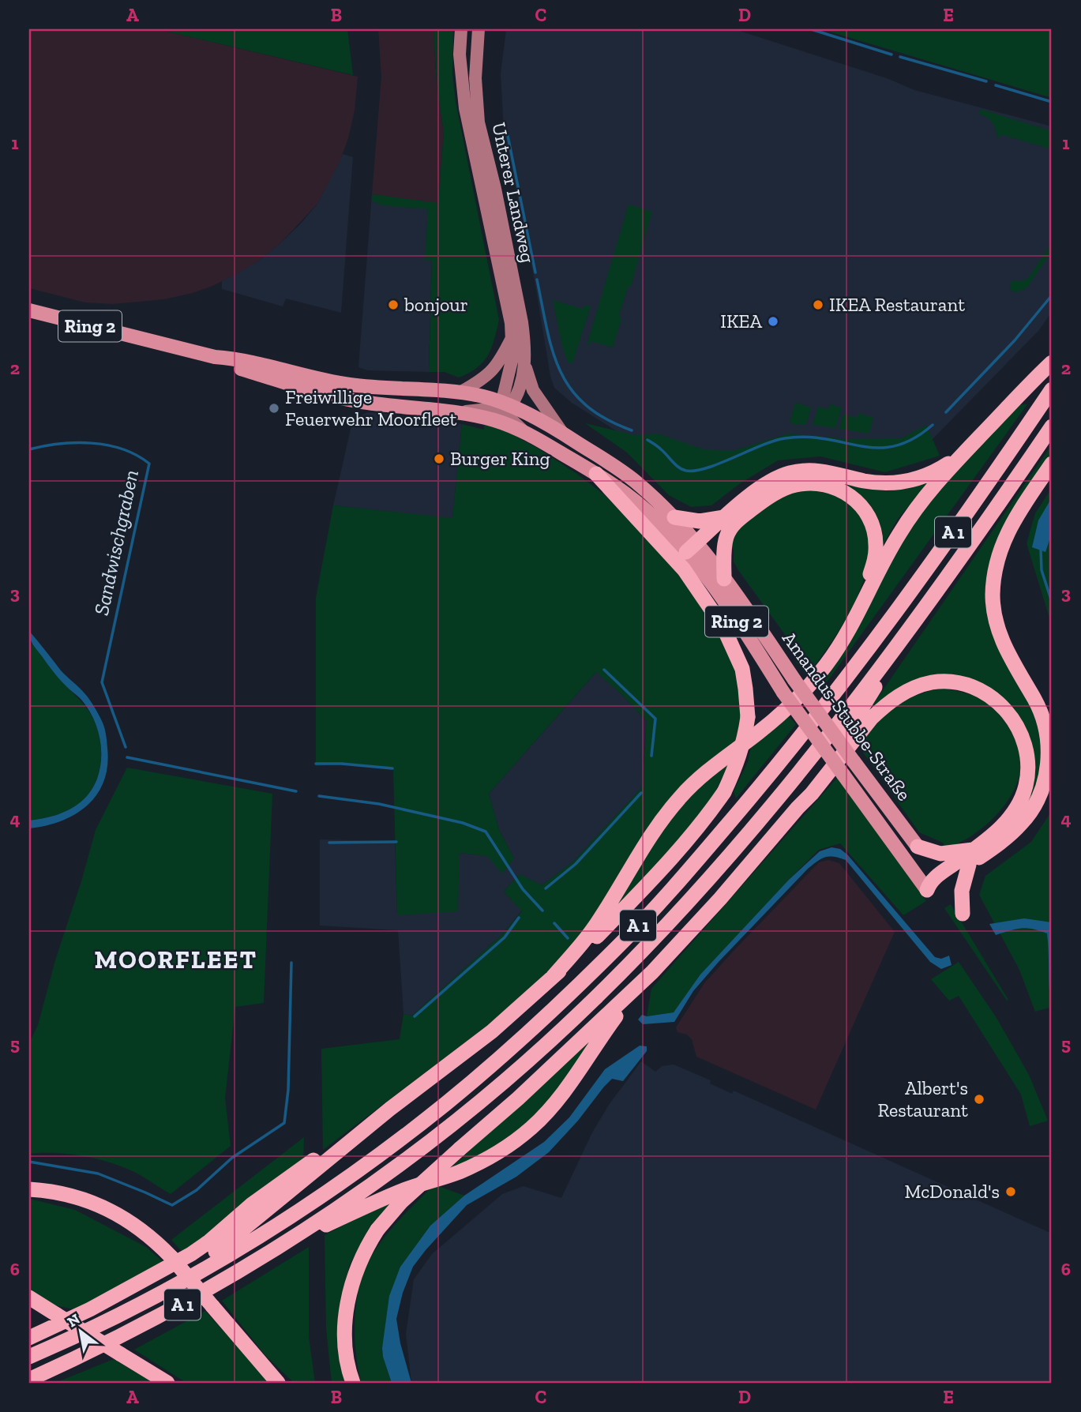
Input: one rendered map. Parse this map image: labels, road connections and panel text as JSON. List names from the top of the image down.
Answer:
{
  "streets": {
    "highway": ["A 1"],
    "main road": ["Unterer Landweg", "Ring 2", "Amandus-Stubbe-Straße"]
  },
  "crossings": [
    ["Unterer Landweg", "Amandus-Stubbe-Straße"],
    ["Ring 2", "Amandus-Stubbe-Straße"]
  ],
  "districts": ["MOORFLEET"],
  "water": ["Sandwischgraben"],
  "places": [
    "bonjour",
    "IKEA Restaurant",
    "IKEA",
    "Freiwillige Feuerwehr Moorfleet",
    "Burger King",
    "Albert's Restaurant",
    "McDonald's"
  ],
  "north": "top left",
  "grid": {
    "columns": [
      "A",
      "B",
      "C",
      "D",
      "E"
    ],
    "rows": [
      "1",
      "2",
      "3",
      "4",
      "5",
      "6"
    ]
  }
}
